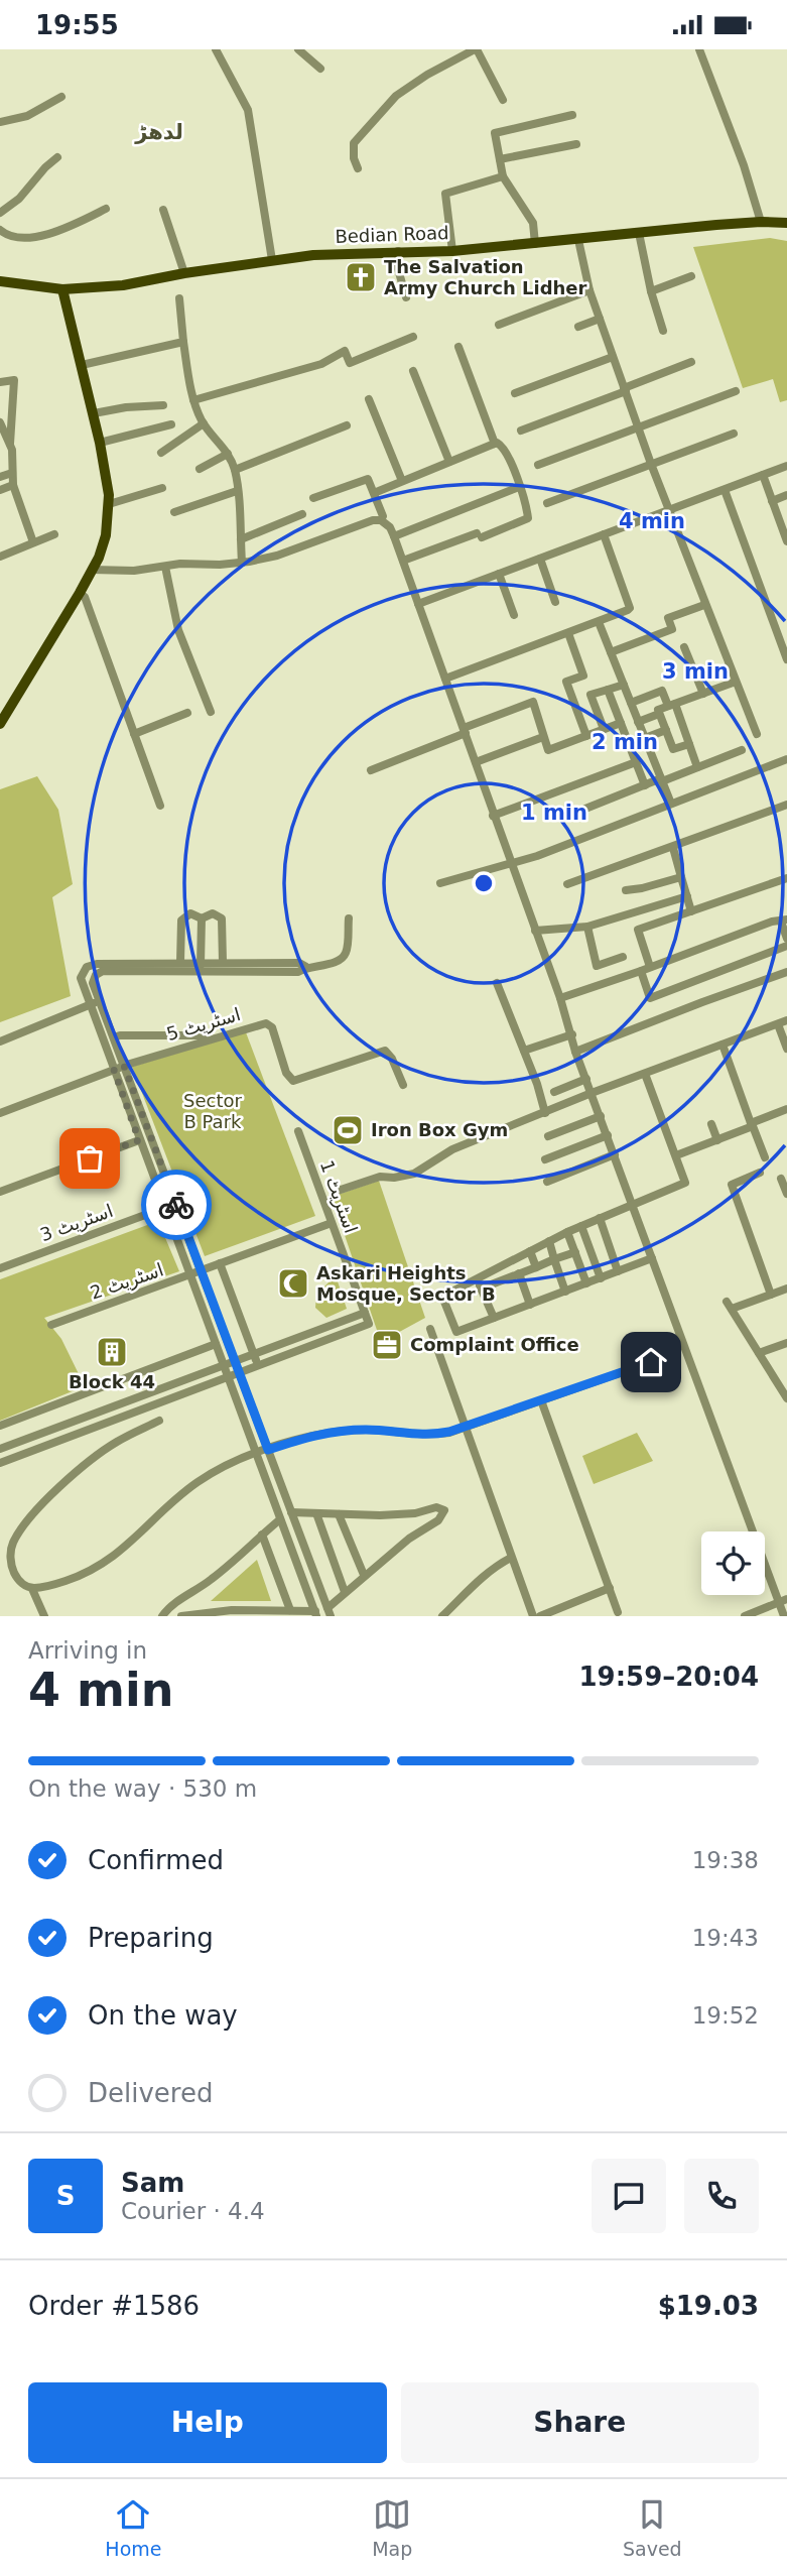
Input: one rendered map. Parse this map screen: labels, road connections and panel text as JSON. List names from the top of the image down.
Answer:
{
  "streets": {
    "main road": ["Bedian Road"],
    "street": [
      "اسٹریٹ 5",
      "اسٹریٹ 1",
      "اسٹریٹ 3",
      "اسٹریٹ 2"
    ]
  },
  "crossings": [
    ["اسٹریٹ 1", "اسٹریٹ 2"]
  ],
  "districts": ["لدھڑ"],
  "parks": ["Sector B Park"],
  "places": {
    "church": ["The Salvation Army Church Lidher"],
    "sports": ["Iron Box Gym"],
    "mosque": ["Askari Heights Mosque, Sector B"],
    "office": ["Complaint Office"],
    "building": ["Block 44"]
  },
  "page": {
    "status": "19:55",
    "heading": ["4 min", "Arriving in", "19:59–20:04"],
    "panel": [
      "Sam",
      "Courier · 4.4",
      "Order #1586",
      "$19.03"
    ],
    "bar": "On the way · 530 m",
    "list": [
      ["Confirmed", "19:38"],
      ["Preparing", "19:43"],
      ["On the way", "19:52"],
      "Delivered"
    ],
    "round": "S",
    "buttons": ["Help", "Share"],
    "tabs": ["Home", "Map", "Saved"]
  },
  "rings": [
    "4 min",
    "3 min",
    "2 min",
    "1 min"
  ]
}
